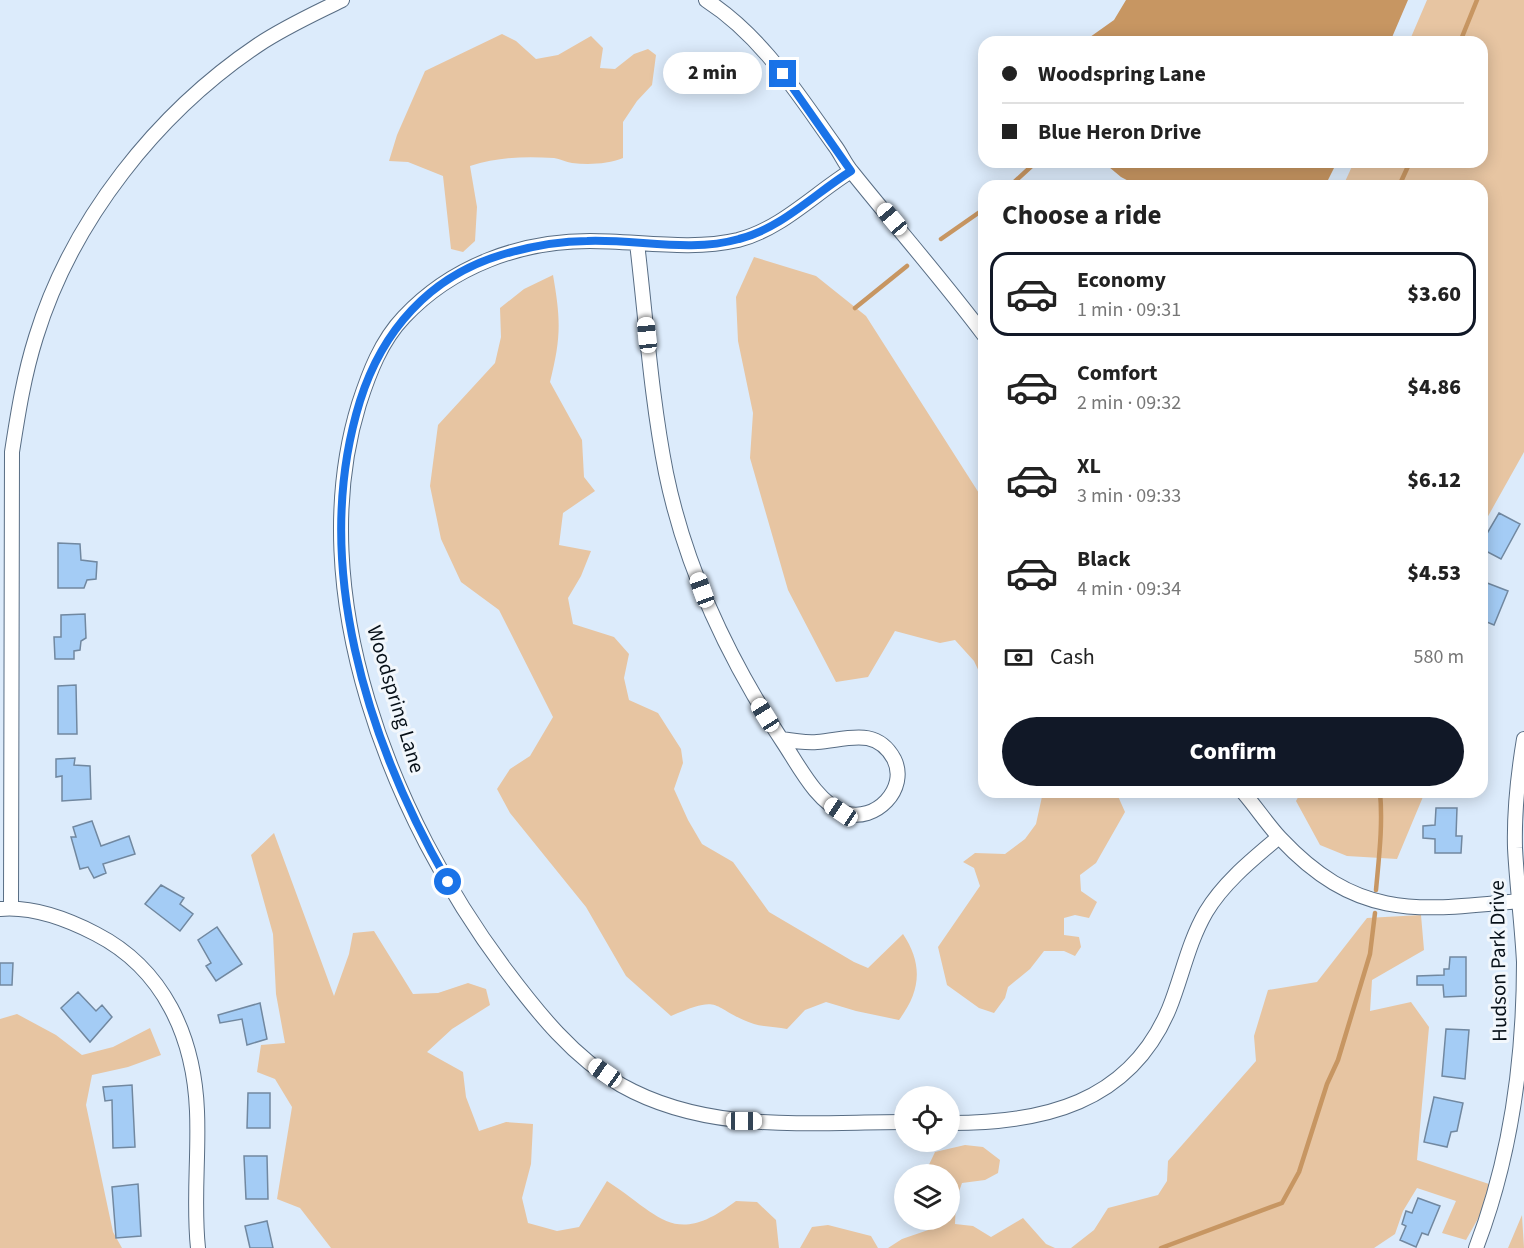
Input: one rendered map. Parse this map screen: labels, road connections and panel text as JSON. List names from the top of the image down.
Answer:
{
  "streets": {
    "street": ["Woodspring Lane", "Hudson Park Drive"]
  },
  "page": {
    "banner": ["Woodspring Lane", "Blue Heron Drive"],
    "bubble": "2 min",
    "heading": "Choose a ride",
    "list": [
      {
        "name": "Economy",
        "note": "1 min · 09:31",
        "value": "$3.60"
      },
      {
        "name": "Comfort",
        "note": "2 min · 09:32",
        "value": "$4.86"
      },
      {
        "name": "XL",
        "note": "3 min · 09:33",
        "value": "$6.12"
      },
      {
        "name": "Black",
        "note": "4 min · 09:34",
        "value": "$4.53"
      }
    ],
    "pay": ["Cash", "580 m"],
    "buttons": "Confirm"
  }
}
